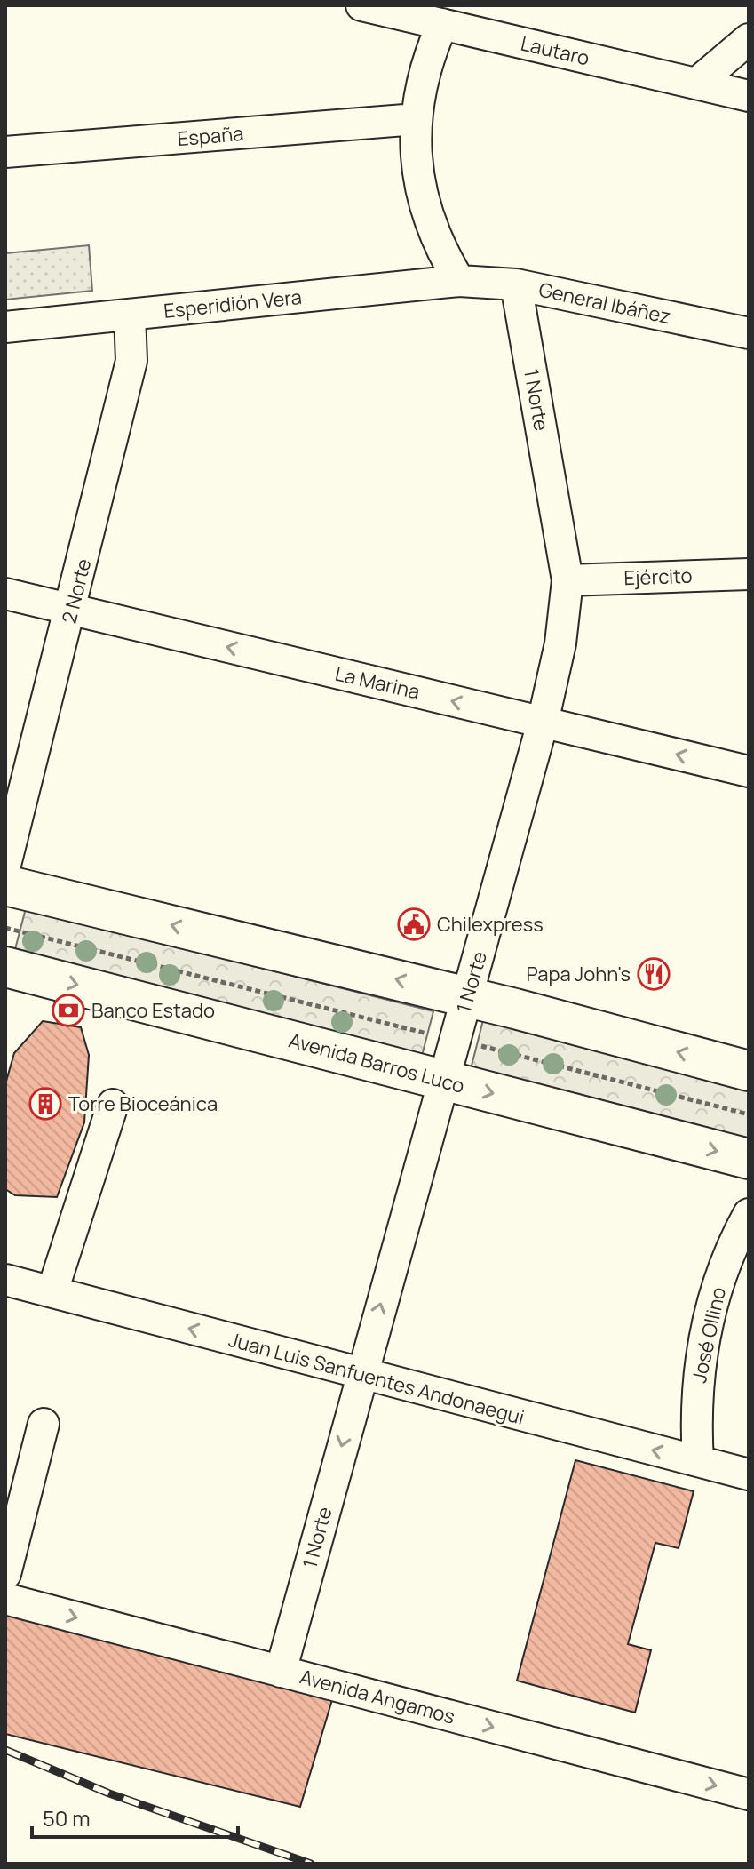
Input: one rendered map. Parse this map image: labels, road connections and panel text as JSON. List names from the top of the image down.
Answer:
{
  "streets": {
    "main road": ["Avenida Barros Luco"],
    "street": [
      "Lautaro",
      "España",
      "General Ibáñez",
      "Esperidión Vera",
      "1 Norte",
      "Ejército",
      "2 Norte",
      "La Marina",
      "José Ollino",
      "Juan Luis Sanfuentes Andonaegui",
      "Avenida Angamos"
    ]
  },
  "crossings": [
    ["General Ibáñez", "Esperidión Vera"],
    ["General Ibáñez", "1 Norte"],
    ["Esperidión Vera", "2 Norte"],
    ["1 Norte", "Ejército"],
    ["1 Norte", "La Marina"],
    ["1 Norte", "Avenida Barros Luco"],
    ["1 Norte", "Juan Luis Sanfuentes Andonaegui"],
    ["1 Norte", "Avenida Angamos"],
    ["2 Norte", "La Marina"],
    ["José Ollino", "Juan Luis Sanfuentes Andonaegui"]
  ],
  "one_way": ["La Marina", "Juan Luis Sanfuentes Andonaegui", "Avenida Angamos"],
  "places": {
    "public building": ["Chilexpress"],
    "restaurant": ["Papa John's"],
    "bank": ["Banco Estado"],
    "building": ["Torre Bioceánica"]
  },
  "scale_bar": "50 m"
}
